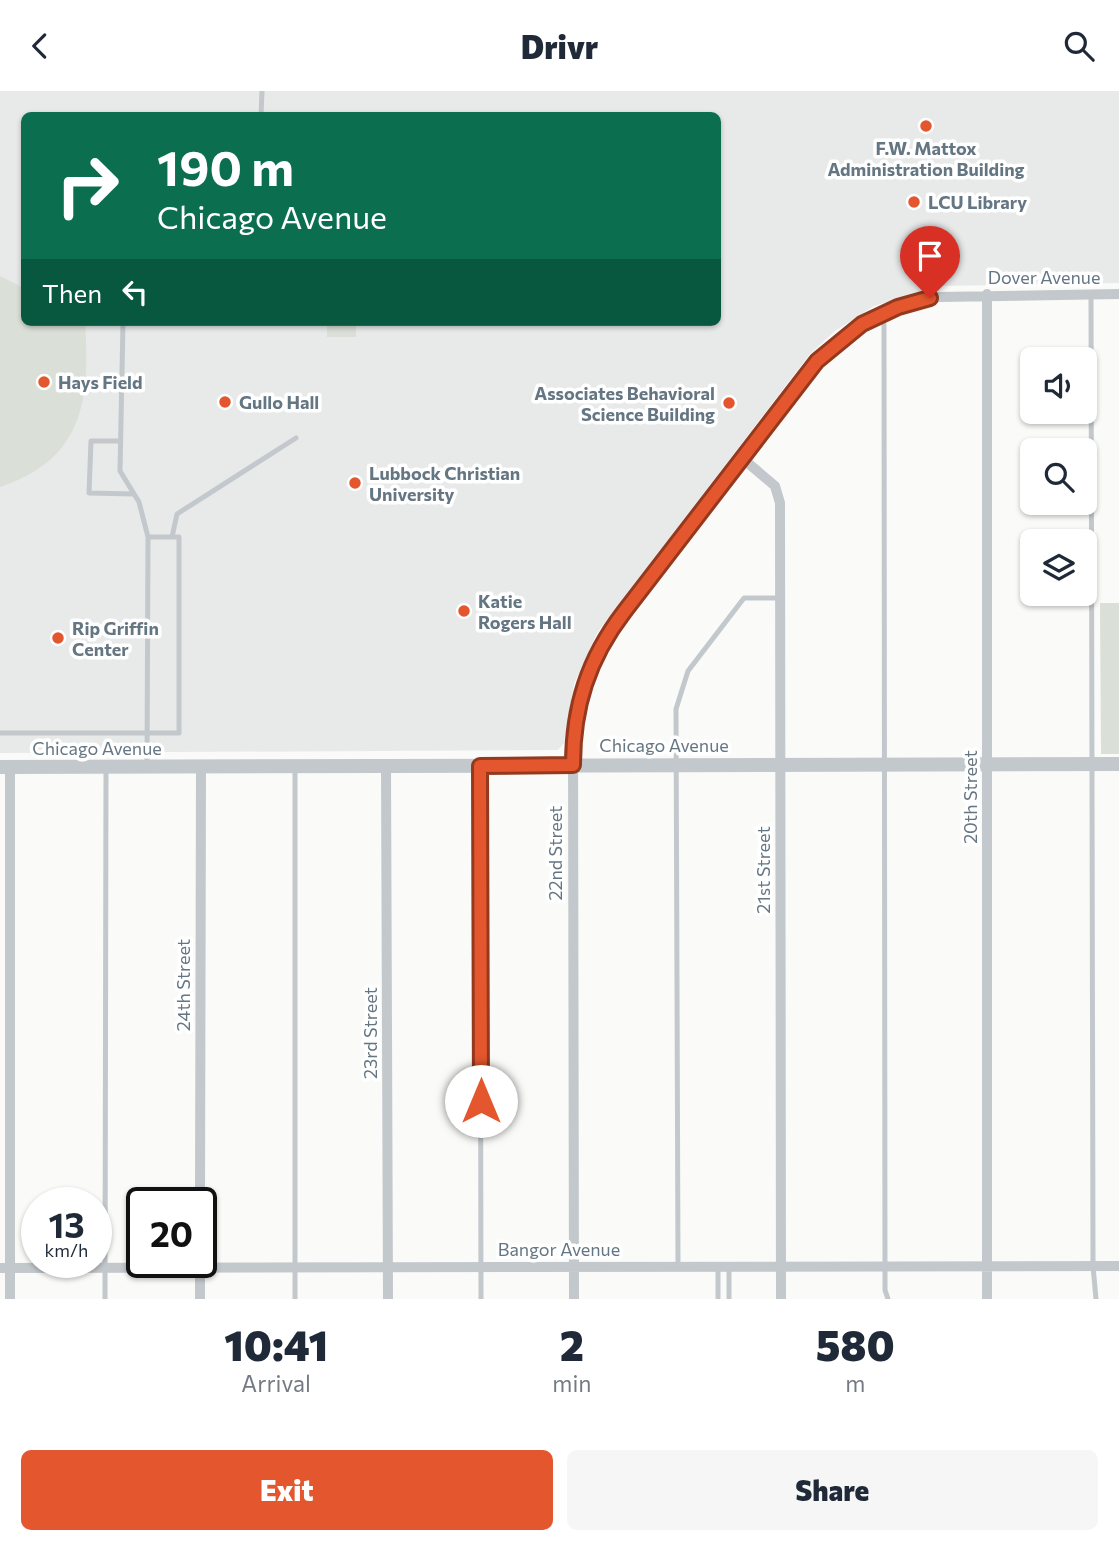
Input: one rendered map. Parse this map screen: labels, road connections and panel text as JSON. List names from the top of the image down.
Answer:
{
  "streets": {
    "street": [
      "Dover Avenue",
      "Chicago Avenue",
      "20th Street",
      "22nd Street",
      "21st Street",
      "24th Street",
      "23rd Street",
      "Bangor Avenue"
    ]
  },
  "crossings": [
    ["Dover Avenue", "20th Street"],
    ["Dover Avenue", "22nd Street"],
    ["Dover Avenue", "21st Street"],
    ["Chicago Avenue", "20th Street"],
    ["Chicago Avenue", "22nd Street"],
    ["Chicago Avenue", "21st Street"],
    ["Chicago Avenue", "24th Street"],
    ["Chicago Avenue", "23rd Street"],
    ["20th Street", "Bangor Avenue"],
    ["22nd Street", "21st Street"],
    ["22nd Street", "Bangor Avenue"],
    ["21st Street", "Bangor Avenue"],
    ["23rd Street", "Bangor Avenue"]
  ],
  "places": [
    "F.W. Mattox Administration Building",
    "LCU Library",
    "Hays Field",
    "Gullo Hall",
    "Associates Behavioral Science Building",
    "Lubbock Christian University",
    "Katie Rogers Hall",
    "Rip Griffin Center"
  ],
  "page": {
    "header": "Drivr",
    "turn": ["190 m", "Chicago Avenue"],
    "then": "Then",
    "speed": "13 km/h",
    "limit": "20",
    "eta": [
      "10:41",
      "Arrival",
      "2",
      "min",
      "580",
      "m"
    ],
    "buttons": ["Exit", "Share"]
  }
}
